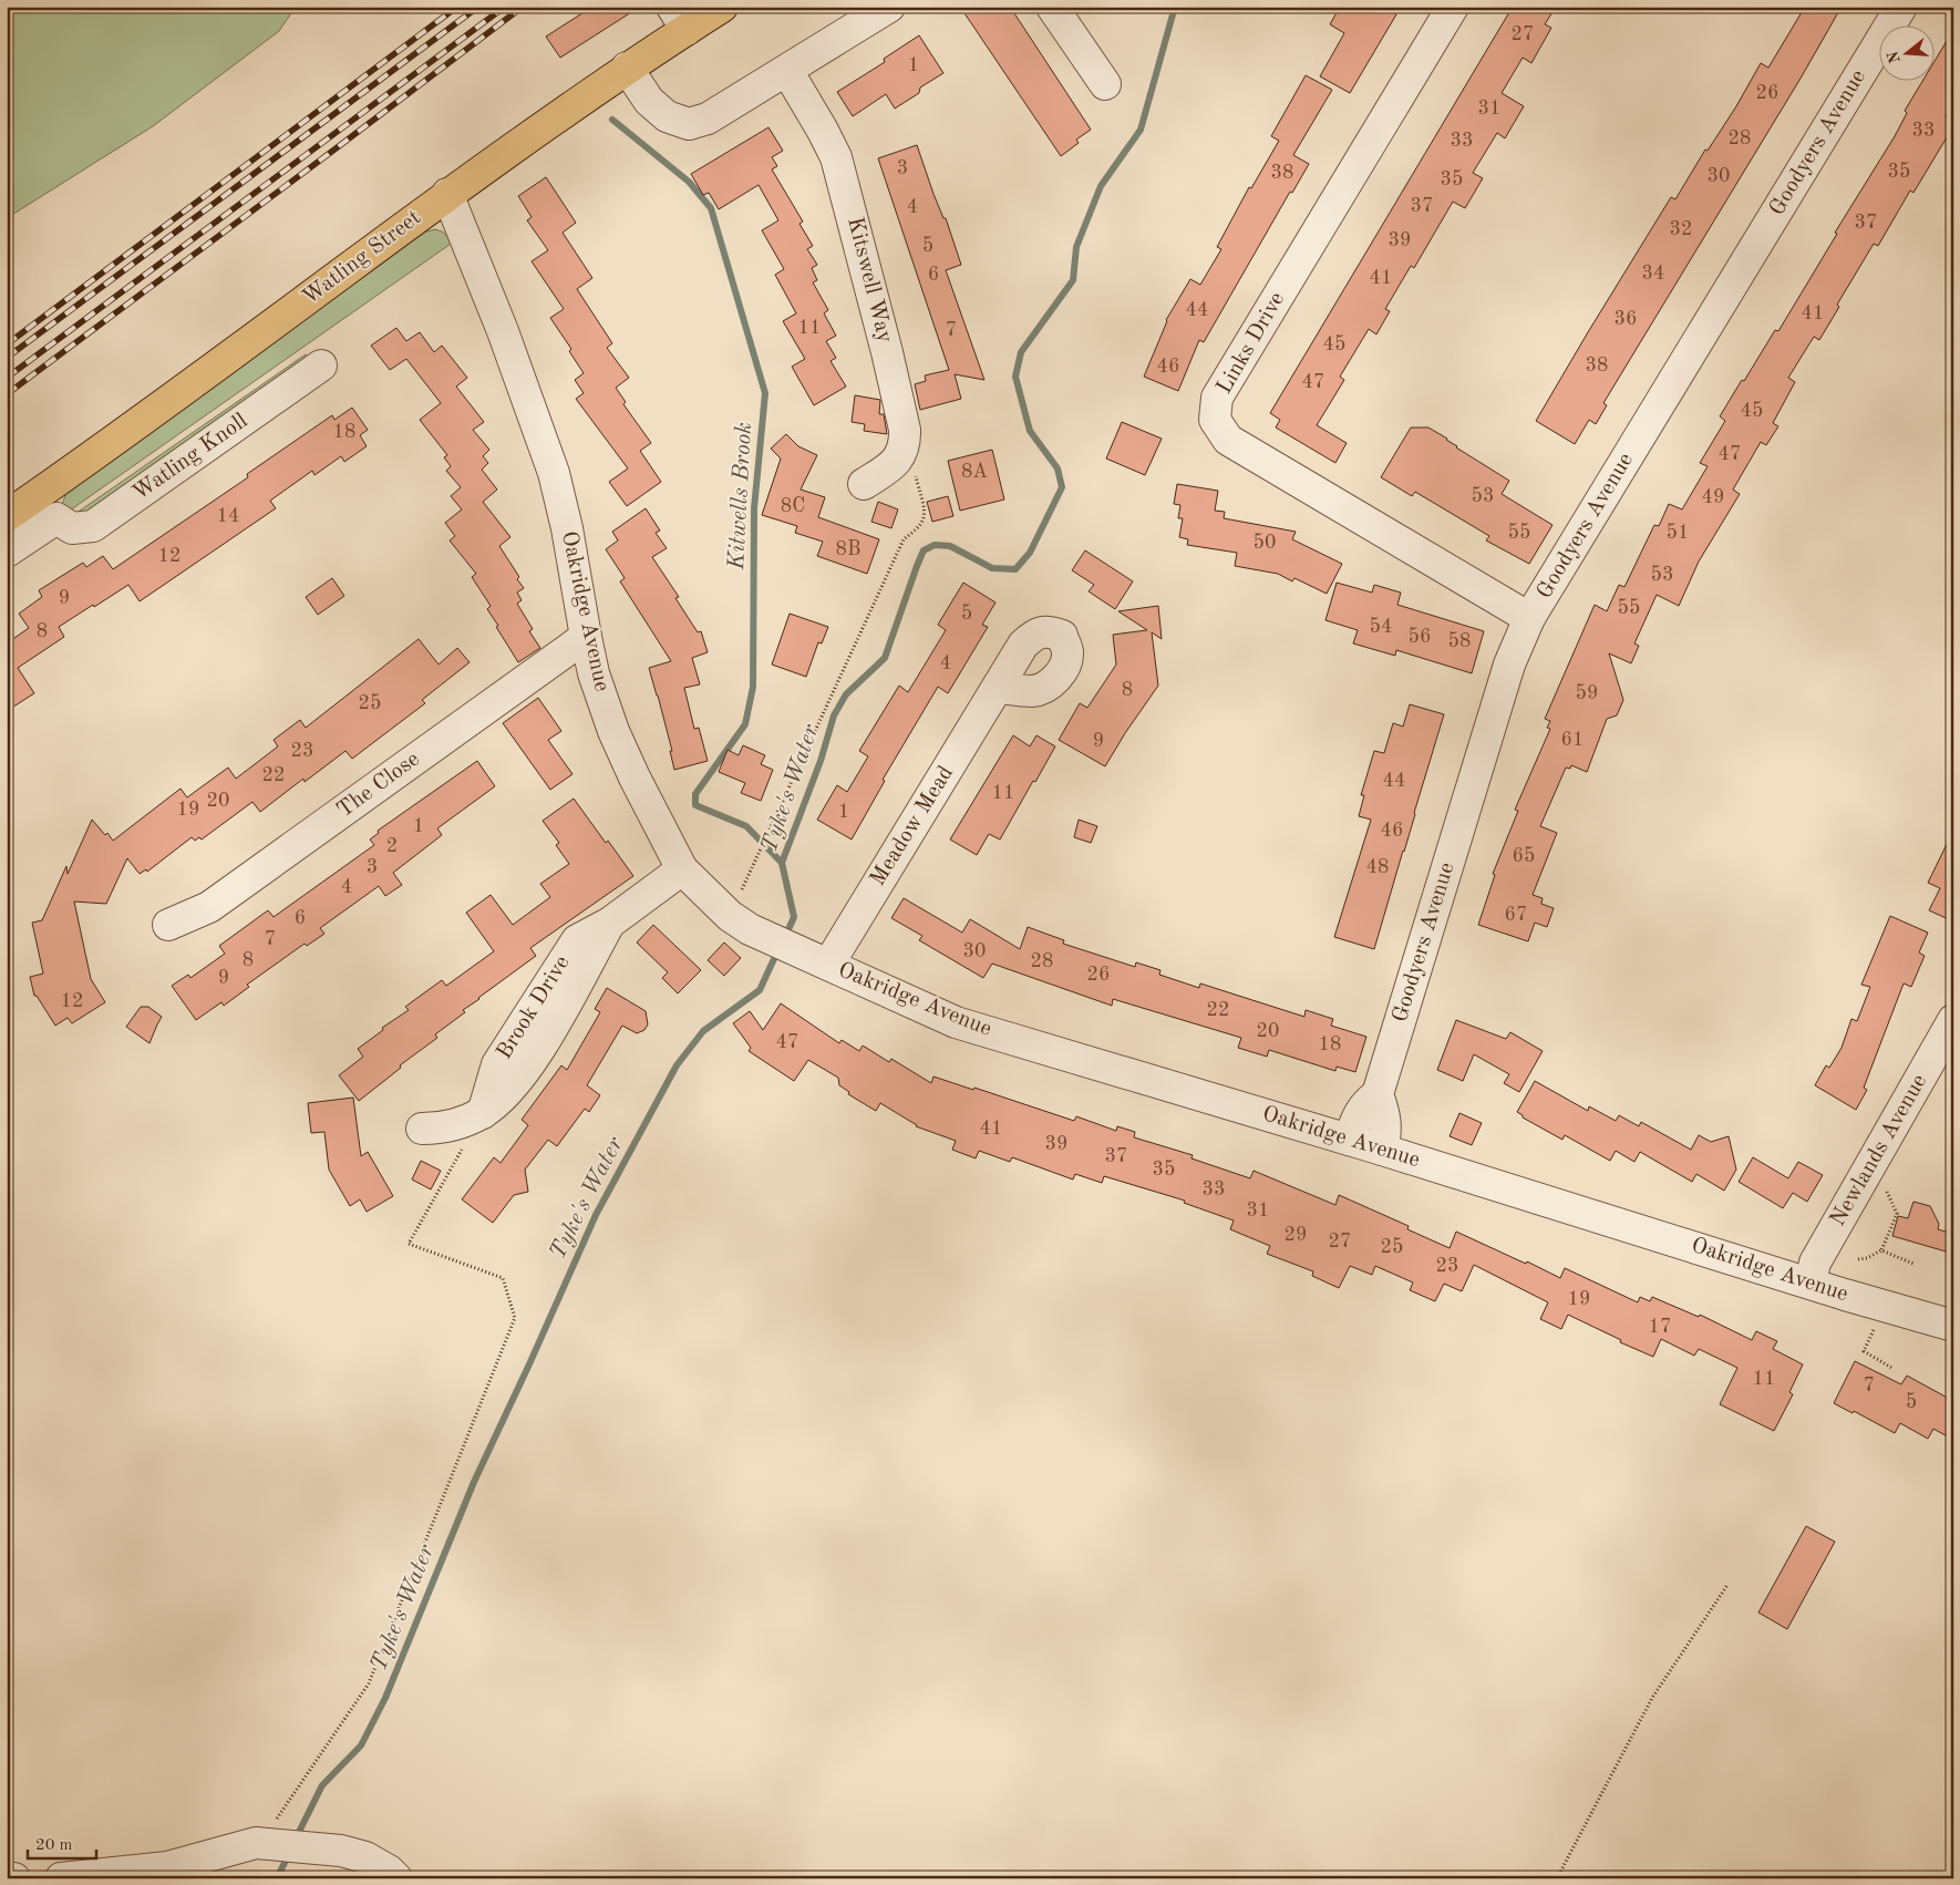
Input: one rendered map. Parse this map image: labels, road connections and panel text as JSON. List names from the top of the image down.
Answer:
{
  "streets": {
    "main road": ["Watling Street"],
    "street": [
      "Goodyers Avenue",
      "Kitswell Way",
      "Links Drive",
      "Watling Knoll",
      "Oakridge Avenue",
      "The Close",
      "Meadow Mead",
      "Brook Drive",
      "Newlands Avenue"
    ]
  },
  "crossings": [
    ["Goodyers Avenue", "Links Drive"],
    ["Goodyers Avenue", "Oakridge Avenue"],
    ["Watling Street", "Watling Knoll"],
    ["Watling Street", "Oakridge Avenue"],
    ["Oakridge Avenue", "The Close"],
    ["Oakridge Avenue", "Meadow Mead"],
    ["Oakridge Avenue", "Brook Drive"],
    ["Oakridge Avenue", "Newlands Avenue"]
  ],
  "water": ["Kitwells Brook", "Tyke's Water"],
  "house_numbers": [
    "27",
    "1",
    "26",
    "31",
    "33",
    "28",
    "33",
    "3",
    "35",
    "38",
    "30",
    "35",
    "37",
    "4",
    "37",
    "32",
    "39",
    "5",
    "34",
    "6",
    "41",
    "44",
    "41",
    "36",
    "11",
    "7",
    "45",
    "38",
    "46",
    "47",
    "45",
    "18",
    "47",
    "8A",
    "53",
    "49",
    "8C",
    "14",
    "55",
    "51",
    "50",
    "8B",
    "12",
    "53",
    "9",
    "55",
    "5",
    "54",
    "8",
    "56",
    "58",
    "4",
    "8",
    "59",
    "25",
    "61",
    "9",
    "23",
    "22",
    "44",
    "11",
    "20",
    "19",
    "1",
    "1",
    "46",
    "2",
    "65",
    "3",
    "48",
    "4",
    "67",
    "6",
    "7",
    "30",
    "8",
    "28",
    "26",
    "9",
    "12",
    "22",
    "20",
    "47",
    "18",
    "41",
    "39",
    "37",
    "35",
    "33",
    "31",
    "29",
    "27",
    "25",
    "23",
    "19",
    "17",
    "11",
    "7",
    "5"
  ],
  "scale_bar": "20 m",
  "north": "left"
}
